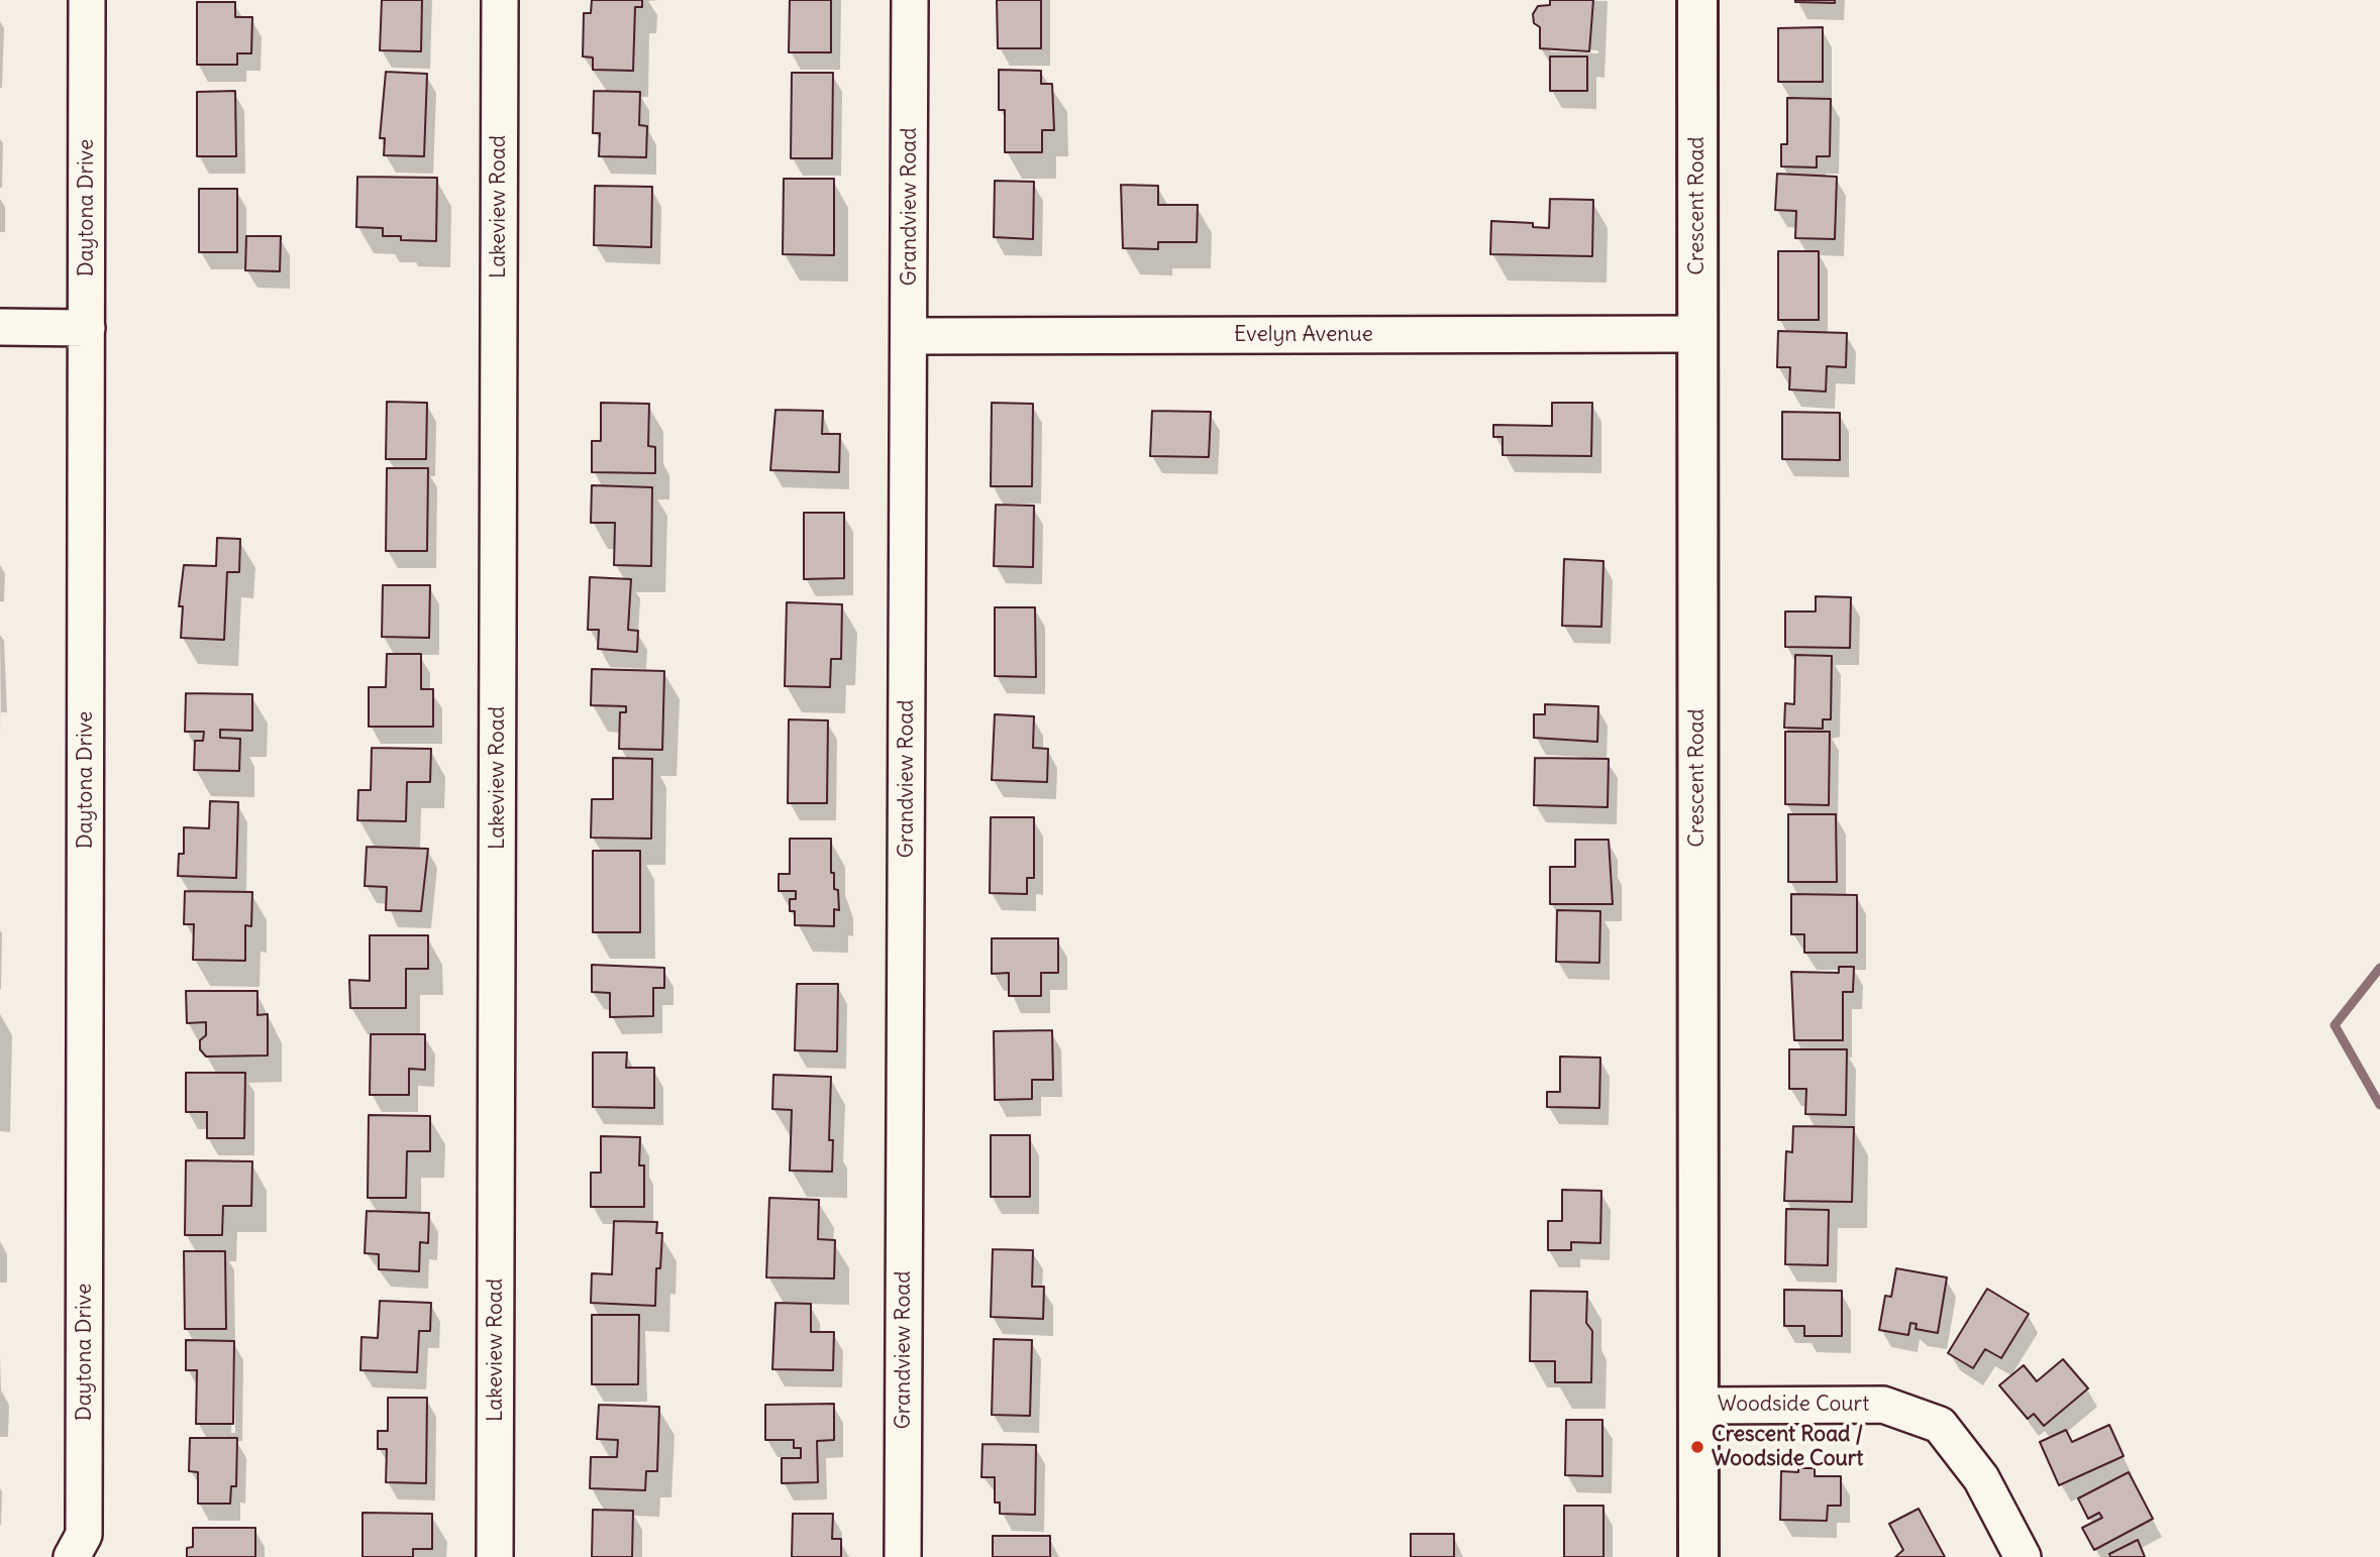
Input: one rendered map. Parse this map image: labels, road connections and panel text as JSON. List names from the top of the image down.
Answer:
{
  "streets": {
    "street": [
      "Crescent Road",
      "Lakeview Road",
      "Grandview Road",
      "Daytona Drive",
      "Evelyn Avenue",
      "Woodside Court"
    ]
  },
  "crossings": [
    ["Crescent Road", "Evelyn Avenue"],
    ["Crescent Road", "Woodside Court"],
    ["Grandview Road", "Evelyn Avenue"]
  ],
  "places": ["Crescent Road / Woodside Court"]
}
